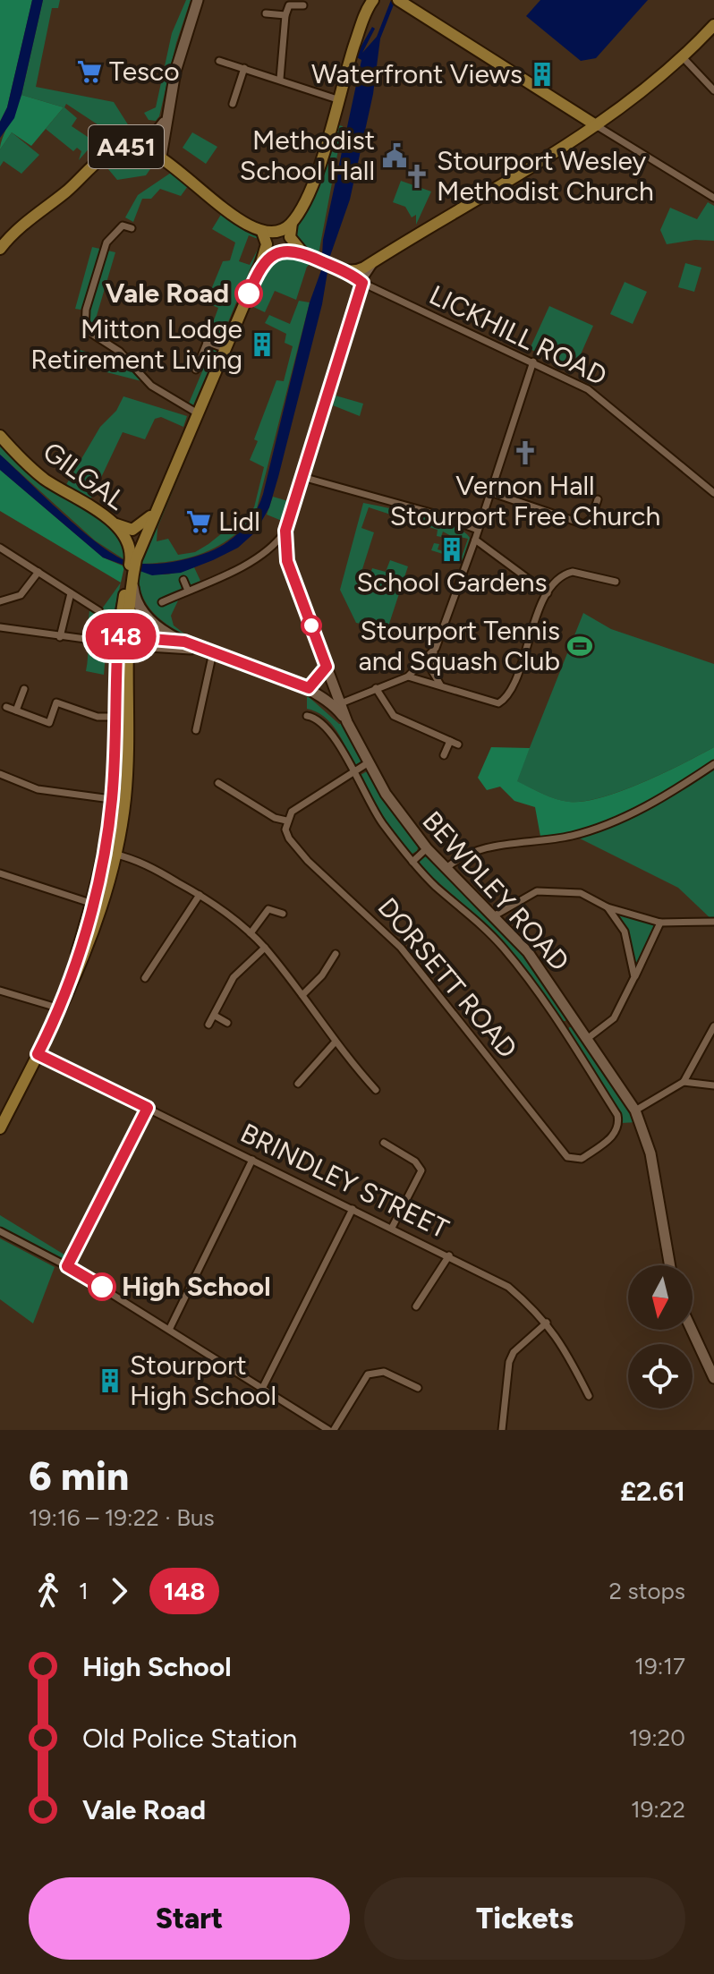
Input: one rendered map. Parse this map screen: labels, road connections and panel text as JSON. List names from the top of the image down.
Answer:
{
  "streets": {
    "main road": ["A451", "GILGAL", "BEWDLEY ROAD"],
    "street": ["LICKHILL ROAD", "DORSETT ROAD", "BRINDLEY STREET"]
  },
  "crossings": [
    ["BEWDLEY ROAD", "DORSETT ROAD"]
  ],
  "places": {
    "supermarket": ["Tesco", "Lidl"],
    "building": [
      "Waterfront Views",
      "Mitton Lodge Retirement Living",
      "School Gardens",
      "Stourport High School"
    ],
    "public building": ["Methodist School Hall"],
    "church": ["Stourport Wesley Methodist Church", "Vernon Hall Stourport Free Church"],
    "other": ["Vale Road", "High School"],
    "sports": ["Stourport Tennis and Squash Club"]
  },
  "lines": ["bus line 148"],
  "north": "bottom",
  "page": {
    "on_map": "148",
    "heading": ["6 min", "19:16 – 19:22 · Bus", "£2.61"],
    "legs": ["1", "148", "2 stops"],
    "list": [
      {
        "name": "High School",
        "value": "19:17"
      },
      {
        "name": "Old Police Station",
        "value": "19:20"
      },
      {
        "name": "Vale Road",
        "value": "19:22"
      }
    ],
    "buttons": ["Start", "Tickets"]
  }
}
